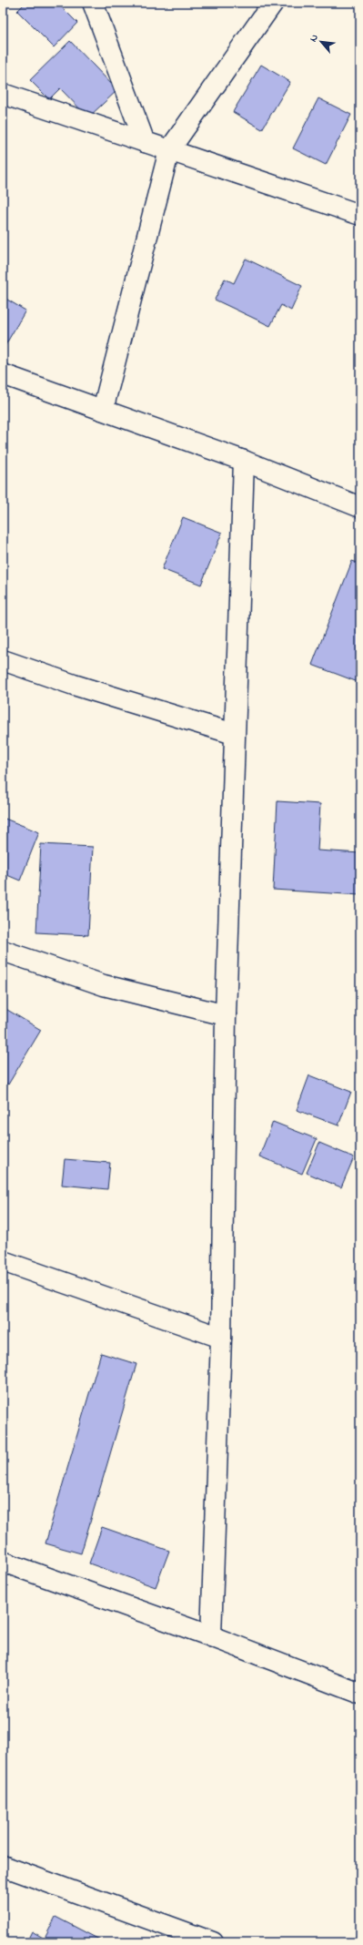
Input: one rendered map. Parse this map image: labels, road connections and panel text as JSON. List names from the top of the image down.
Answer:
{
  "north": "top left"
}
